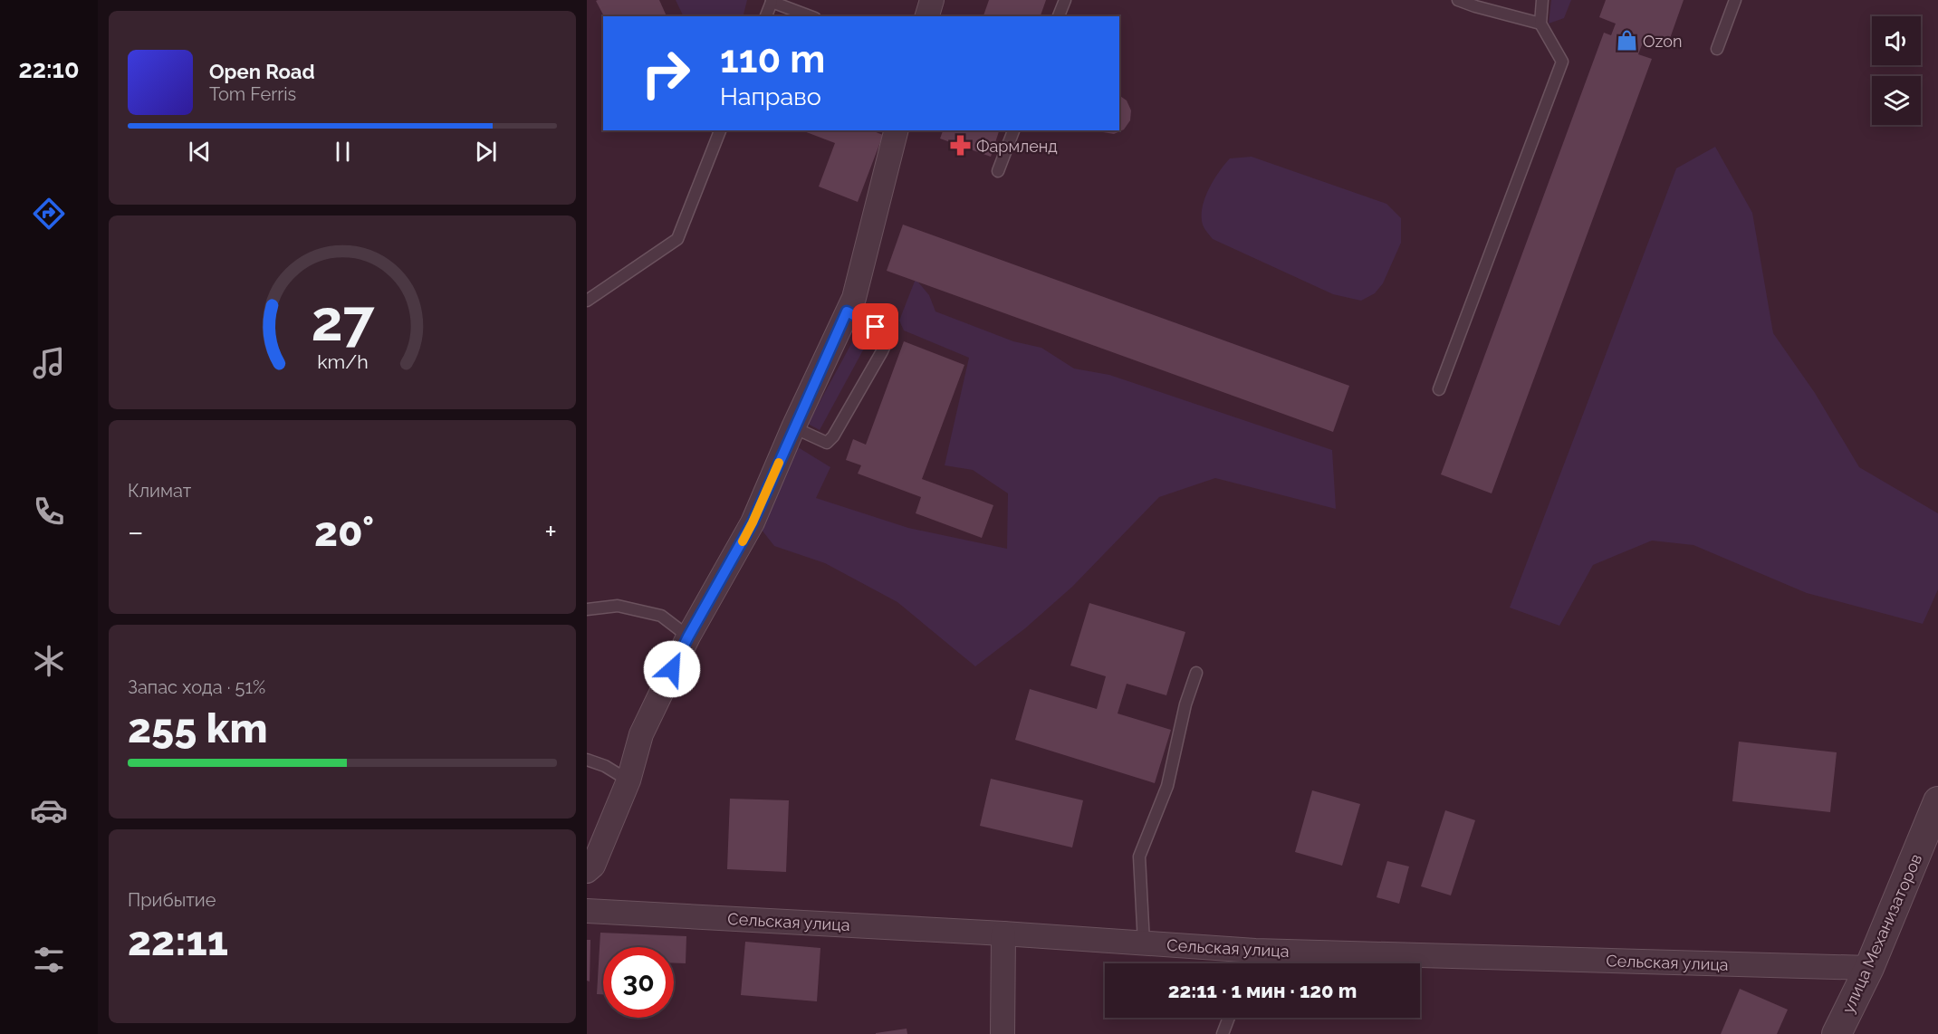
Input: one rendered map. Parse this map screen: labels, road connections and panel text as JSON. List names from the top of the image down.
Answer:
{
  "streets": {
    "street": ["Сельская улица", "улица Механизаторов"]
  },
  "crossings": [
    ["Сельская улица", "улица Механизаторов"]
  ],
  "places": {
    "shop": ["Ozon"],
    "pharmacy": ["Фармленд"]
  },
  "page": {
    "tabs": "22:10",
    "turn": ["110 m", "Направо"],
    "song": ["Open Road", "Tom Ferris"],
    "tile": [
      "Климат",
      ["Запас хода · 51%", "255 km"],
      ["Прибытие", "22:11"]
    ],
    "heat": ["−", "20°", "+"],
    "limit": "30",
    "trip": "22:11 · 1 мин · 120 m",
    "gauge": ["27", "km/h"]
  }
}
